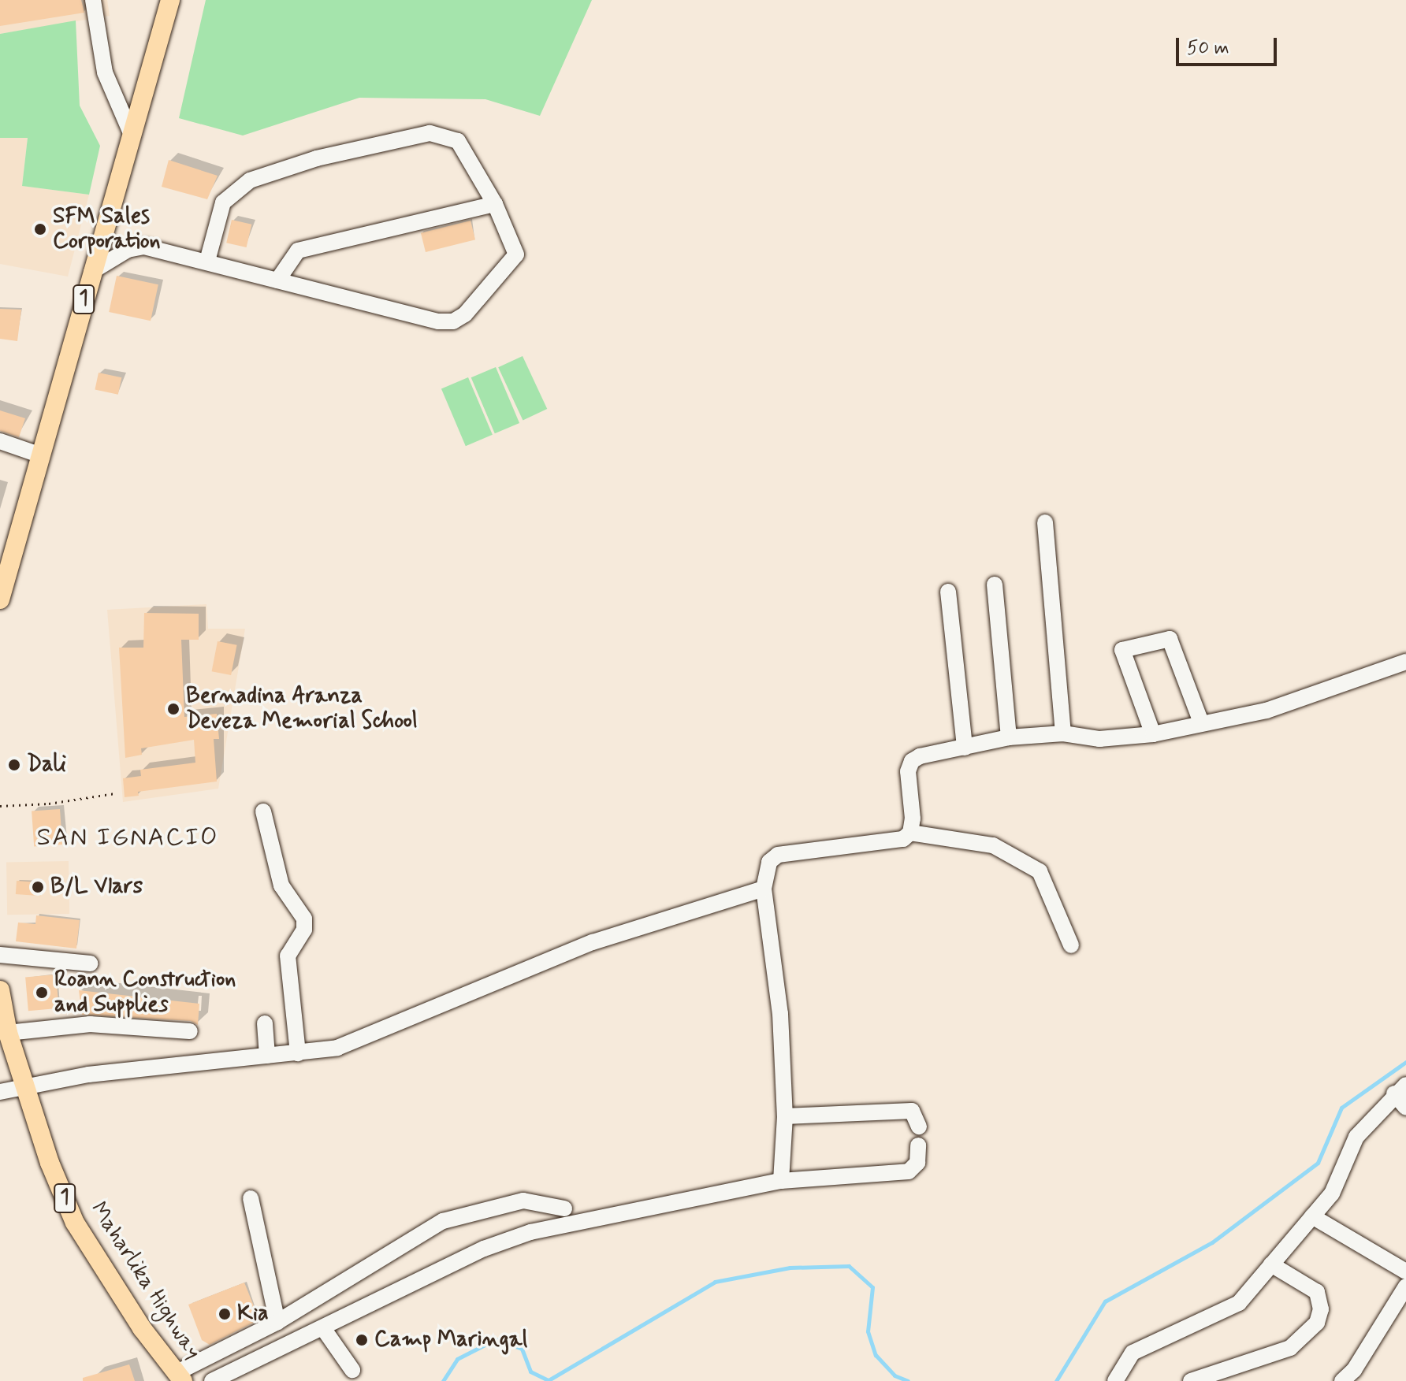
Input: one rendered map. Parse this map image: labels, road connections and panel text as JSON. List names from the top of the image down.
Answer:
{
  "streets": {
    "main road": ["1", "Maharlika Highway"]
  },
  "districts": ["SAN IGNACIO"],
  "places": [
    "SFM Sales Corporation",
    "Bernadina Aranza Deveza Memorial School",
    "Dali",
    "B/L Vlars",
    "Roann Construction and Supplies",
    "Kia",
    "Camp Maringal"
  ],
  "scale_bar": "50 m"
}
